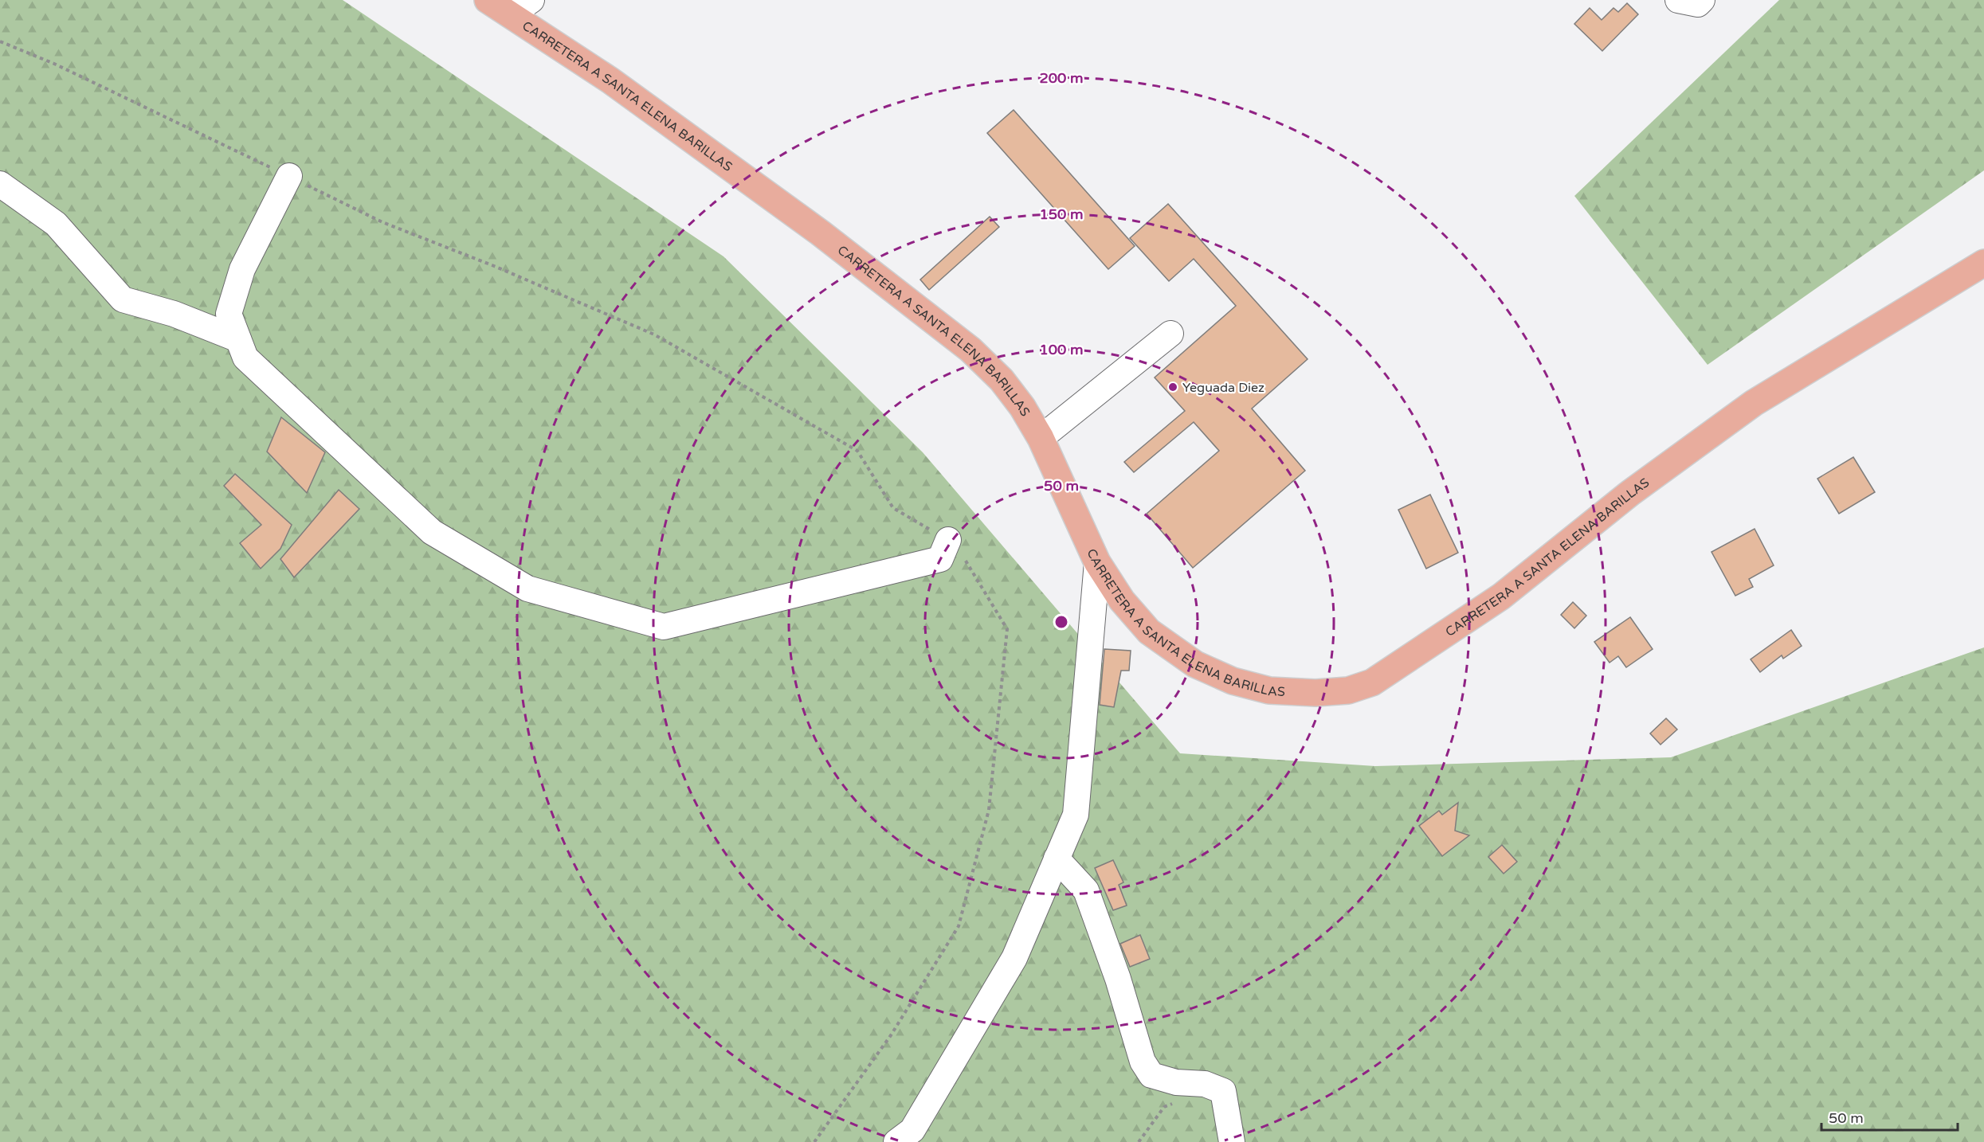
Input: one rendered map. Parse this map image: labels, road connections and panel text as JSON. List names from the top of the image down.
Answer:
{
  "streets": {
    "main road": ["CARRETERA A SANTA ELENA BARILLAS"]
  },
  "places": ["Yeguada Diez"],
  "scale_bar": "50 m",
  "rings": [
    "200 m",
    "150 m",
    "100 m",
    "50 m"
  ]
}
